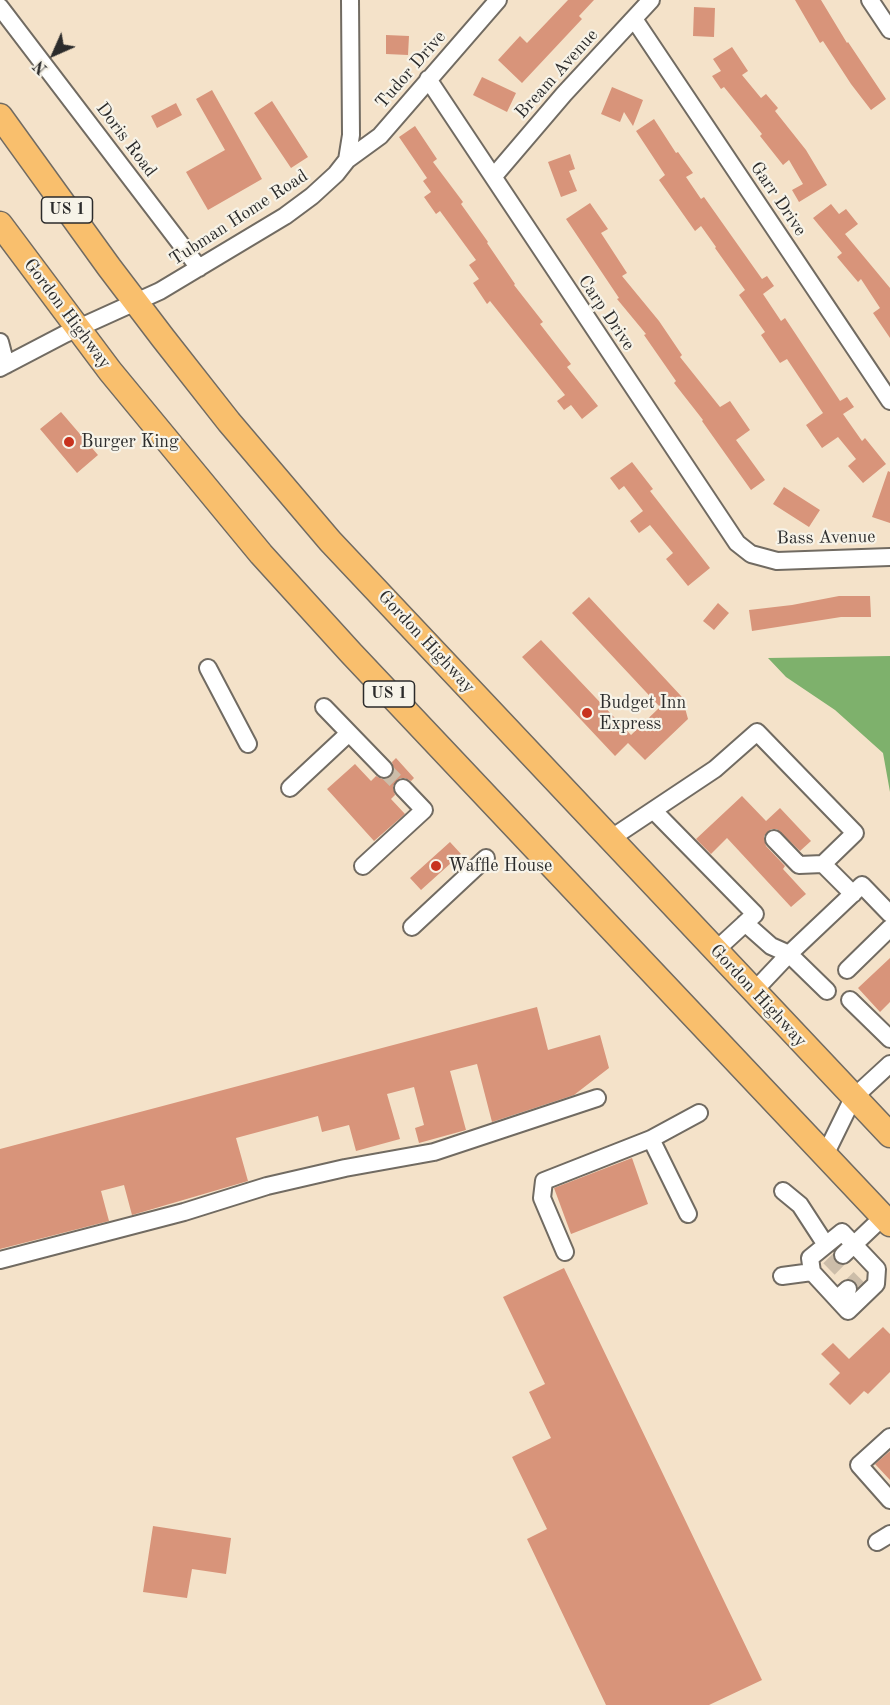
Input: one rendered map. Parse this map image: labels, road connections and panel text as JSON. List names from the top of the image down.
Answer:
{
  "streets": {
    "highway": ["US 1", "Gordon Highway"],
    "street": [
      "Tudor Drive",
      "Bream Avenue",
      "Doris Road",
      "Garr Drive",
      "Tubman Home Road",
      "Carp Drive",
      "Bass Avenue"
    ]
  },
  "crossings": [
    ["Tudor Drive", "Tubman Home Road"],
    ["Tudor Drive", "Carp Drive"],
    ["Bream Avenue", "Garr Drive"],
    ["Bream Avenue", "Carp Drive"],
    ["Doris Road", "Tubman Home Road"],
    ["Tubman Home Road", "Gordon Highway"],
    ["Carp Drive", "Bass Avenue"]
  ],
  "places": ["Burger King", "Budget Inn Express", "Waffle House"],
  "north": "bottom left"
}
